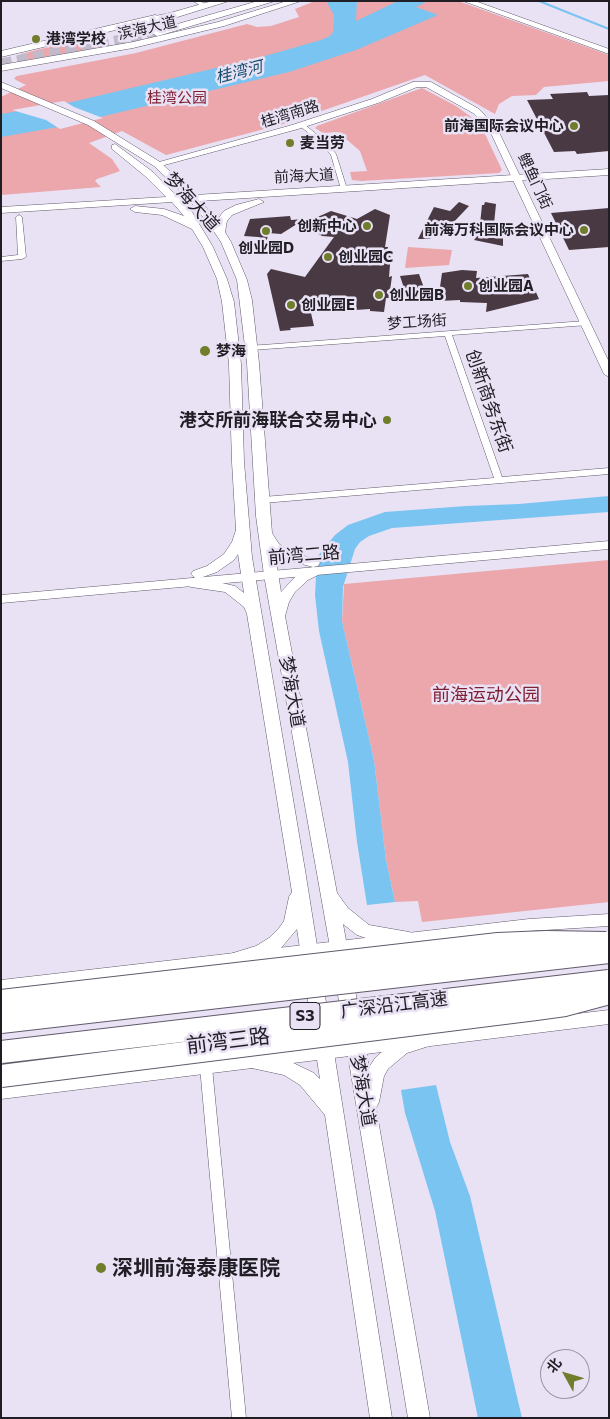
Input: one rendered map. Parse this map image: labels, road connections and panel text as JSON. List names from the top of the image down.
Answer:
{
  "streets": {
    "highway": ["广深沿江高速", "S3"],
    "main road": ["滨海大道", "前海大道", "梦海大道"],
    "street": [
      "桂湾南路",
      "鲤鱼门街",
      "梦工场街",
      "创新商务东街",
      "前湾二路",
      "前湾三路"
    ]
  },
  "crossings": [
    ["桂湾南路", "鲤鱼门街"],
    ["桂湾南路", "梦海大道"],
    ["前海大道", "鲤鱼门街"],
    ["前海大道", "梦海大道"],
    ["鲤鱼门街", "梦工场街"],
    ["梦海大道", "梦工场街"],
    ["梦海大道", "前湾二路"],
    ["梦海大道", "前湾三路"],
    ["梦工场街", "创新商务东街"]
  ],
  "water": ["桂湾河"],
  "parks": ["桂湾公园", "前海运动公园"],
  "places": [
    "港湾学校",
    "前海国际会议中心",
    "麦当劳",
    "创新中心",
    "前海万科国际会议中心",
    "创业园D",
    "创业园C",
    "创业园A",
    "创业园B",
    "创业园E",
    "梦海",
    "港交所前海联合交易中心",
    "深圳前海泰康医院"
  ],
  "north": "top left"
}
